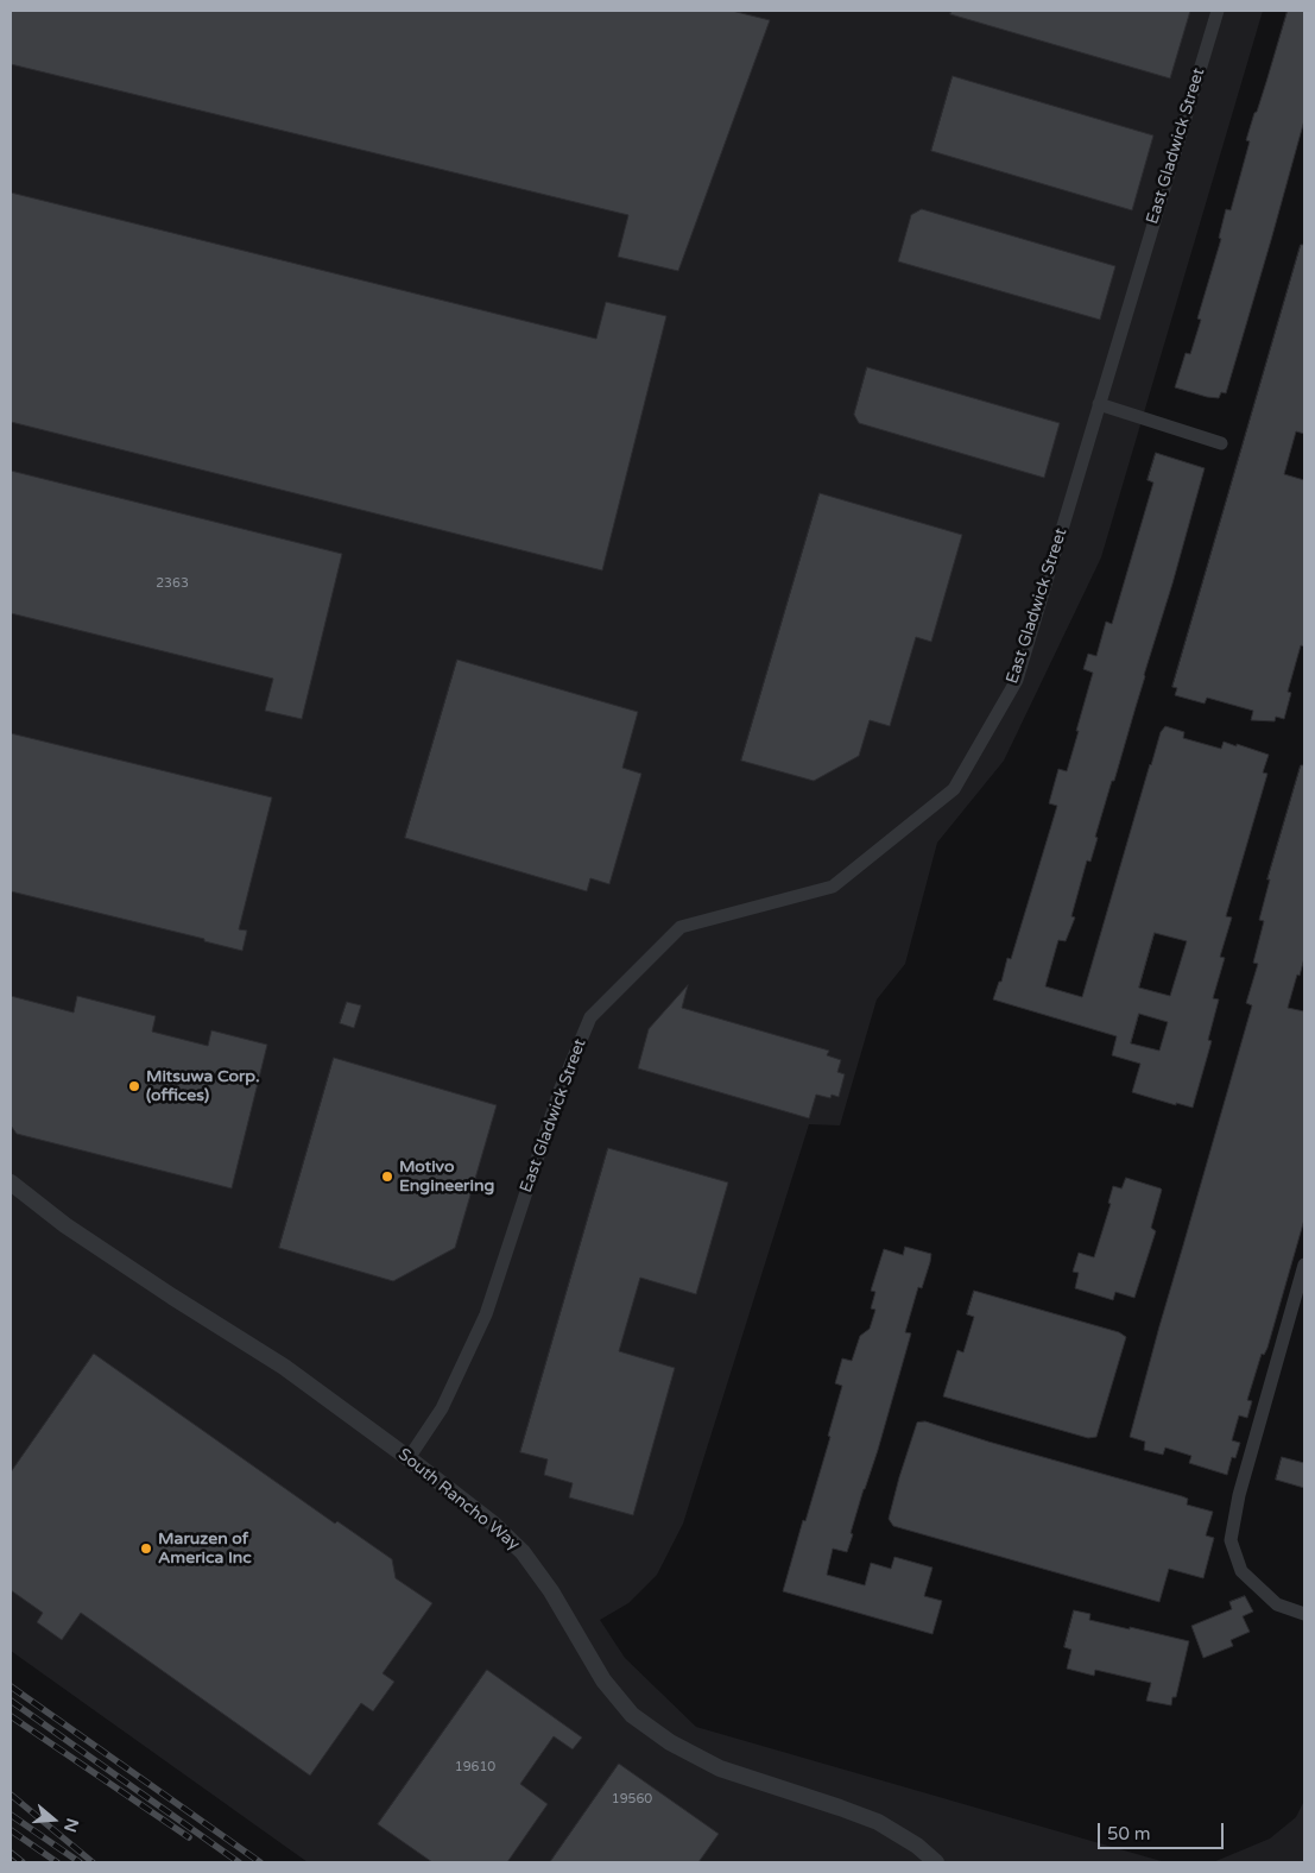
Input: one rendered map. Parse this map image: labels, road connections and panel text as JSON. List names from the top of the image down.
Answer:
{
  "streets": {
    "street": ["East Gladwick Street", "South Rancho Way"]
  },
  "crossings": [
    ["East Gladwick Street", "South Rancho Way"]
  ],
  "places": ["Mitsuwa Corp. (offices)", "Motivo Engineering", "Maruzen of America Inc"],
  "house_numbers": ["2363", "19610", "19560"],
  "scale_bar": "50 m",
  "north": "right"
}
